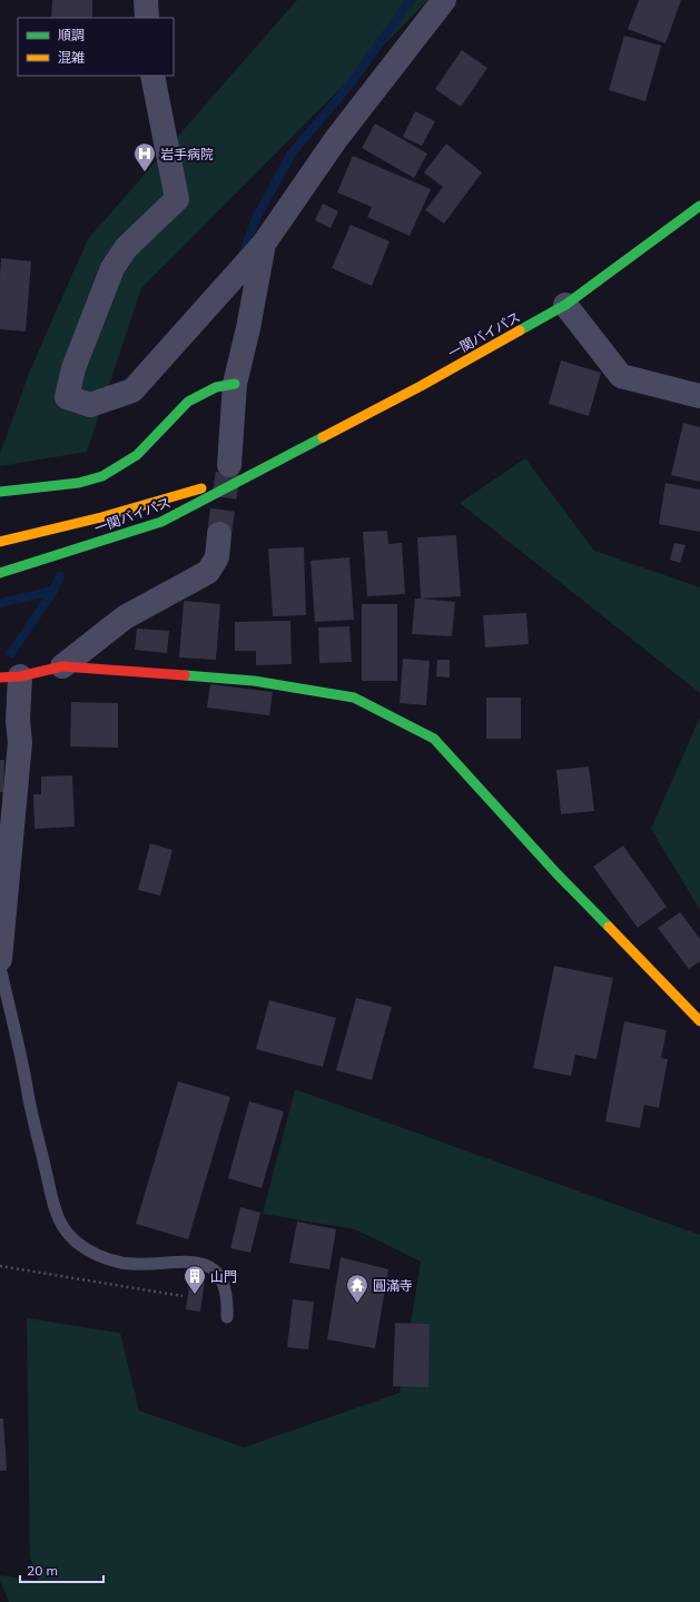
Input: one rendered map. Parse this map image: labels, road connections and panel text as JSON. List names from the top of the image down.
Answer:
{
  "streets": {
    "main road": ["一関バイパス"]
  },
  "places": {
    "hospital": ["岩手病院"],
    "building": ["山門"],
    "temple": ["圓滿寺"]
  },
  "legend": ["順調", "混雑"],
  "scale_bar": "20 m"
}
